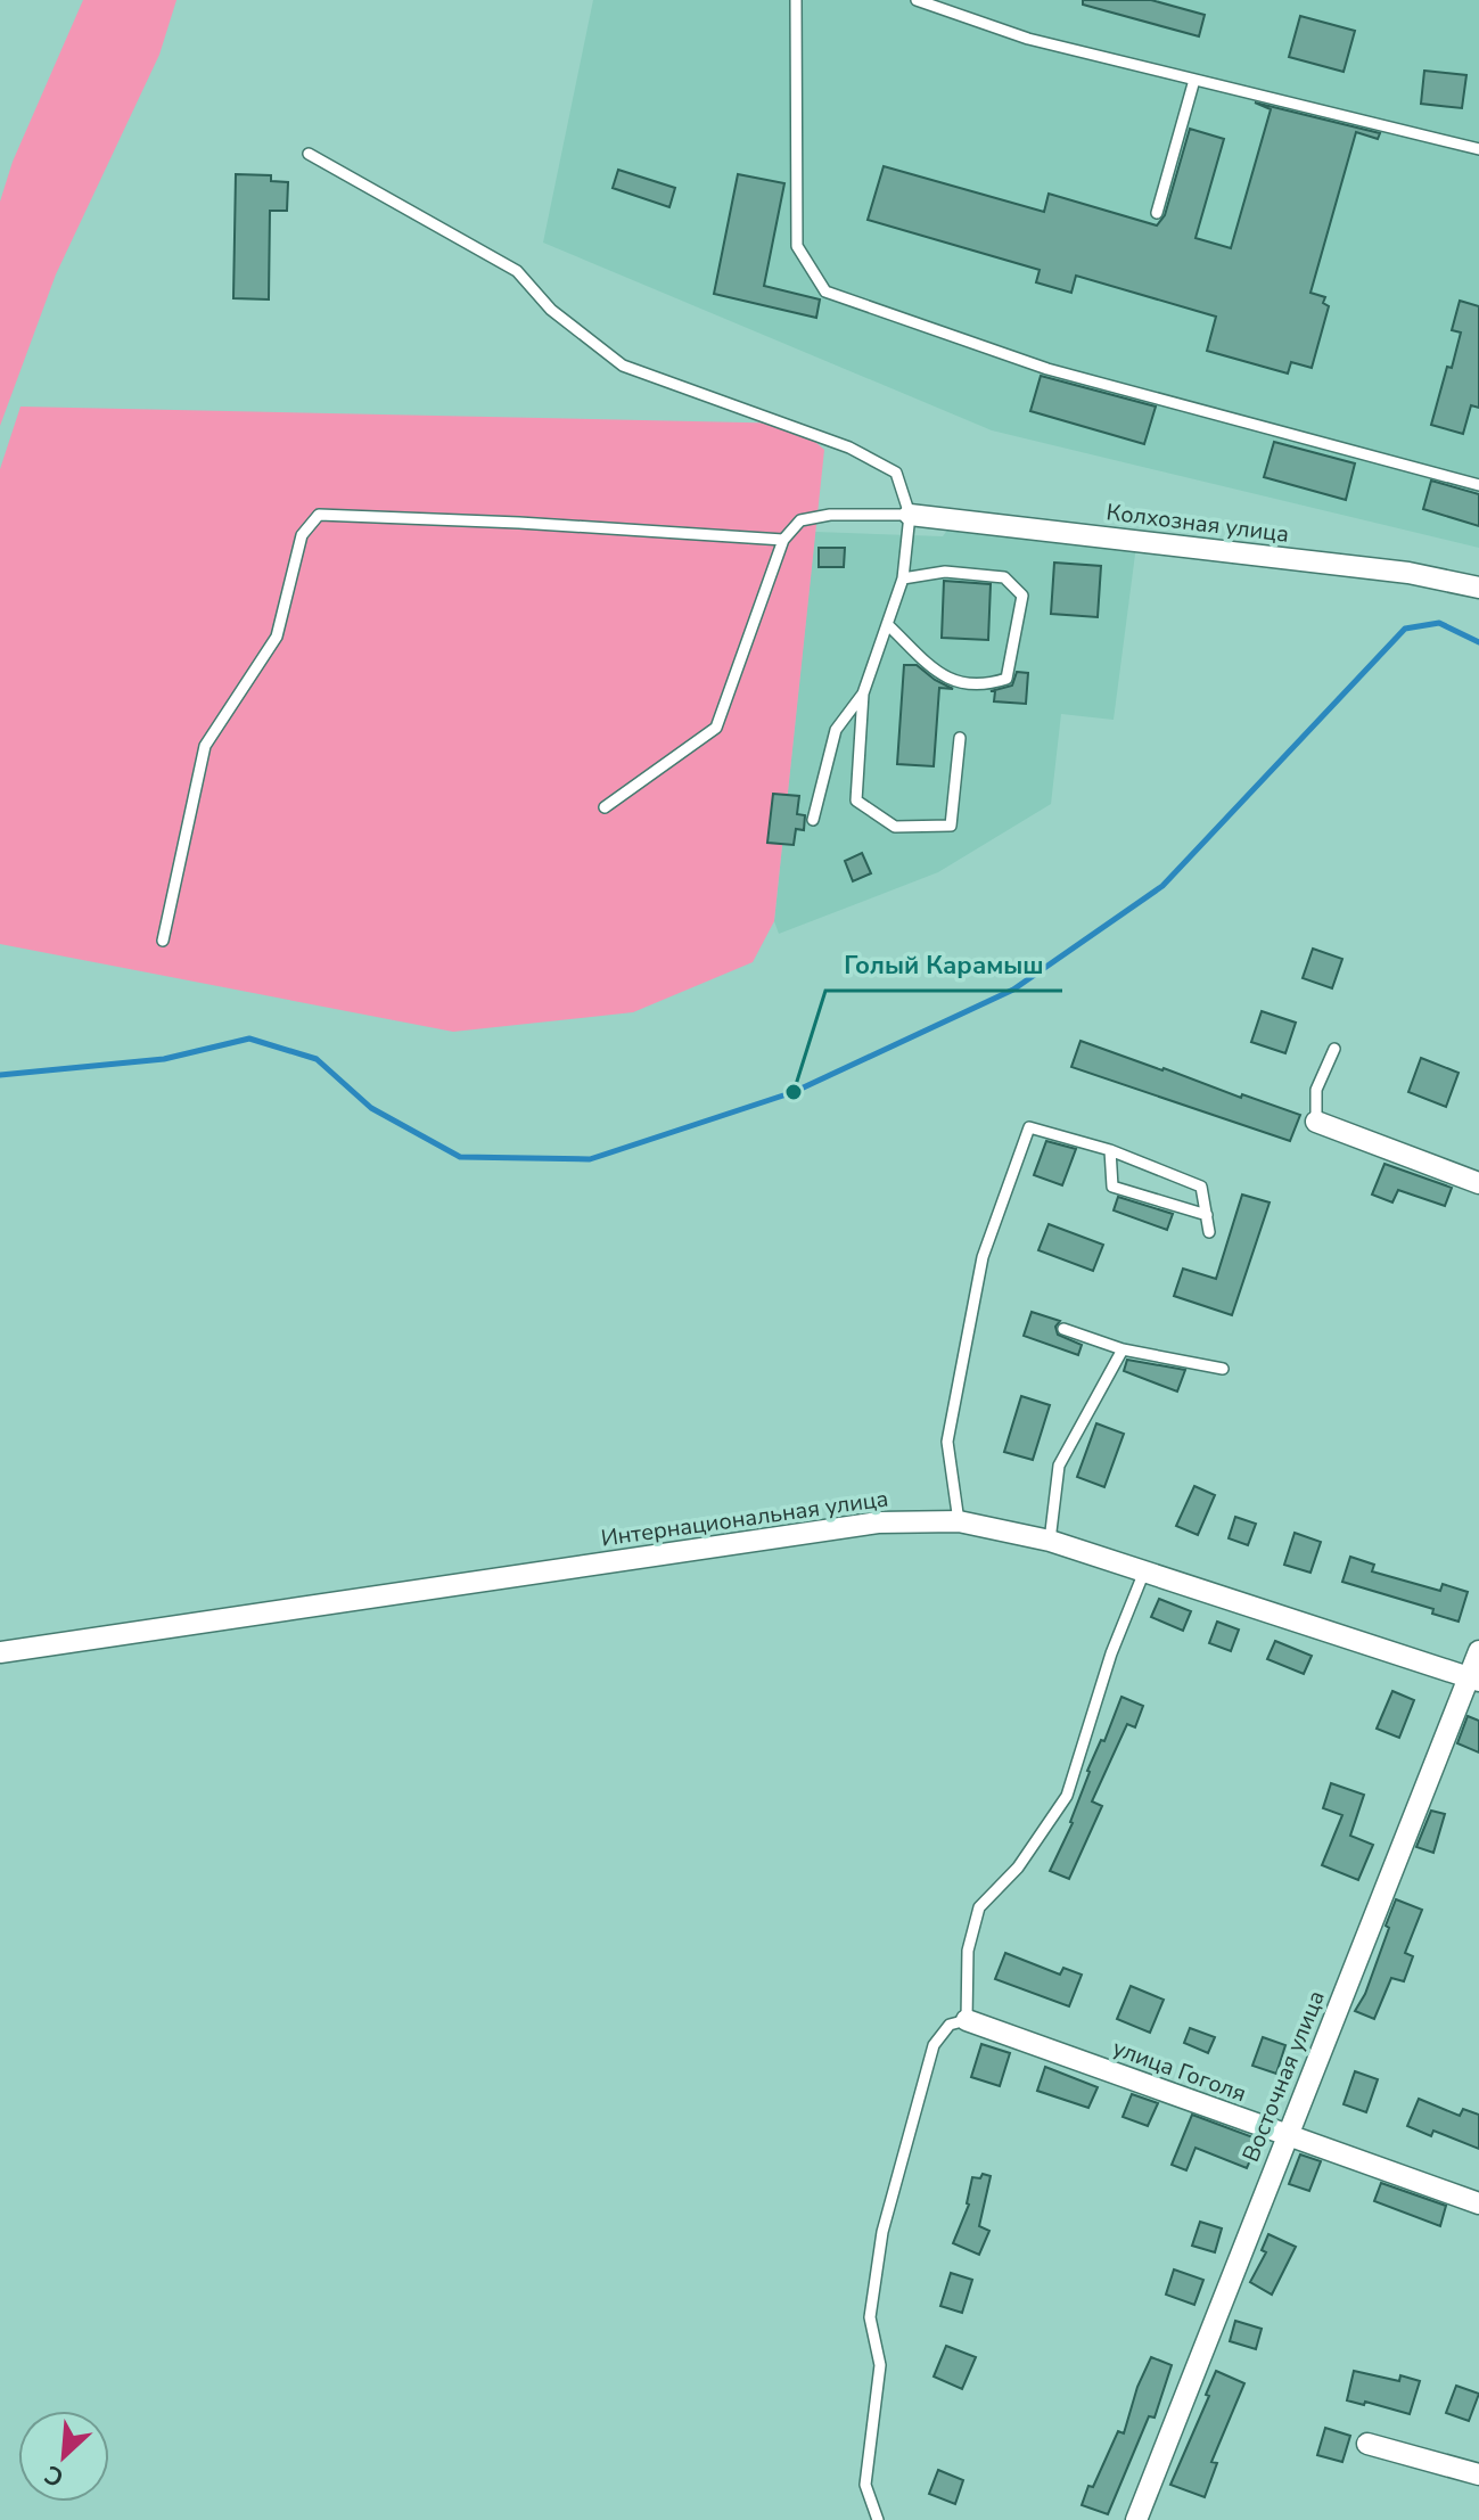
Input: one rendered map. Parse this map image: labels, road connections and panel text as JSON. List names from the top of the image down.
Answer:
{
  "streets": {
    "street": [
      "Колхозная улица",
      "Интернациональная улица",
      "улица Гоголя",
      "Восточная улица"
    ]
  },
  "crossings": [
    ["Интернациональная улица", "Восточная улица"],
    ["улица Гоголя", "Восточная улица"]
  ],
  "places": ["Голый Карамыш"],
  "north": "bottom left"
}
